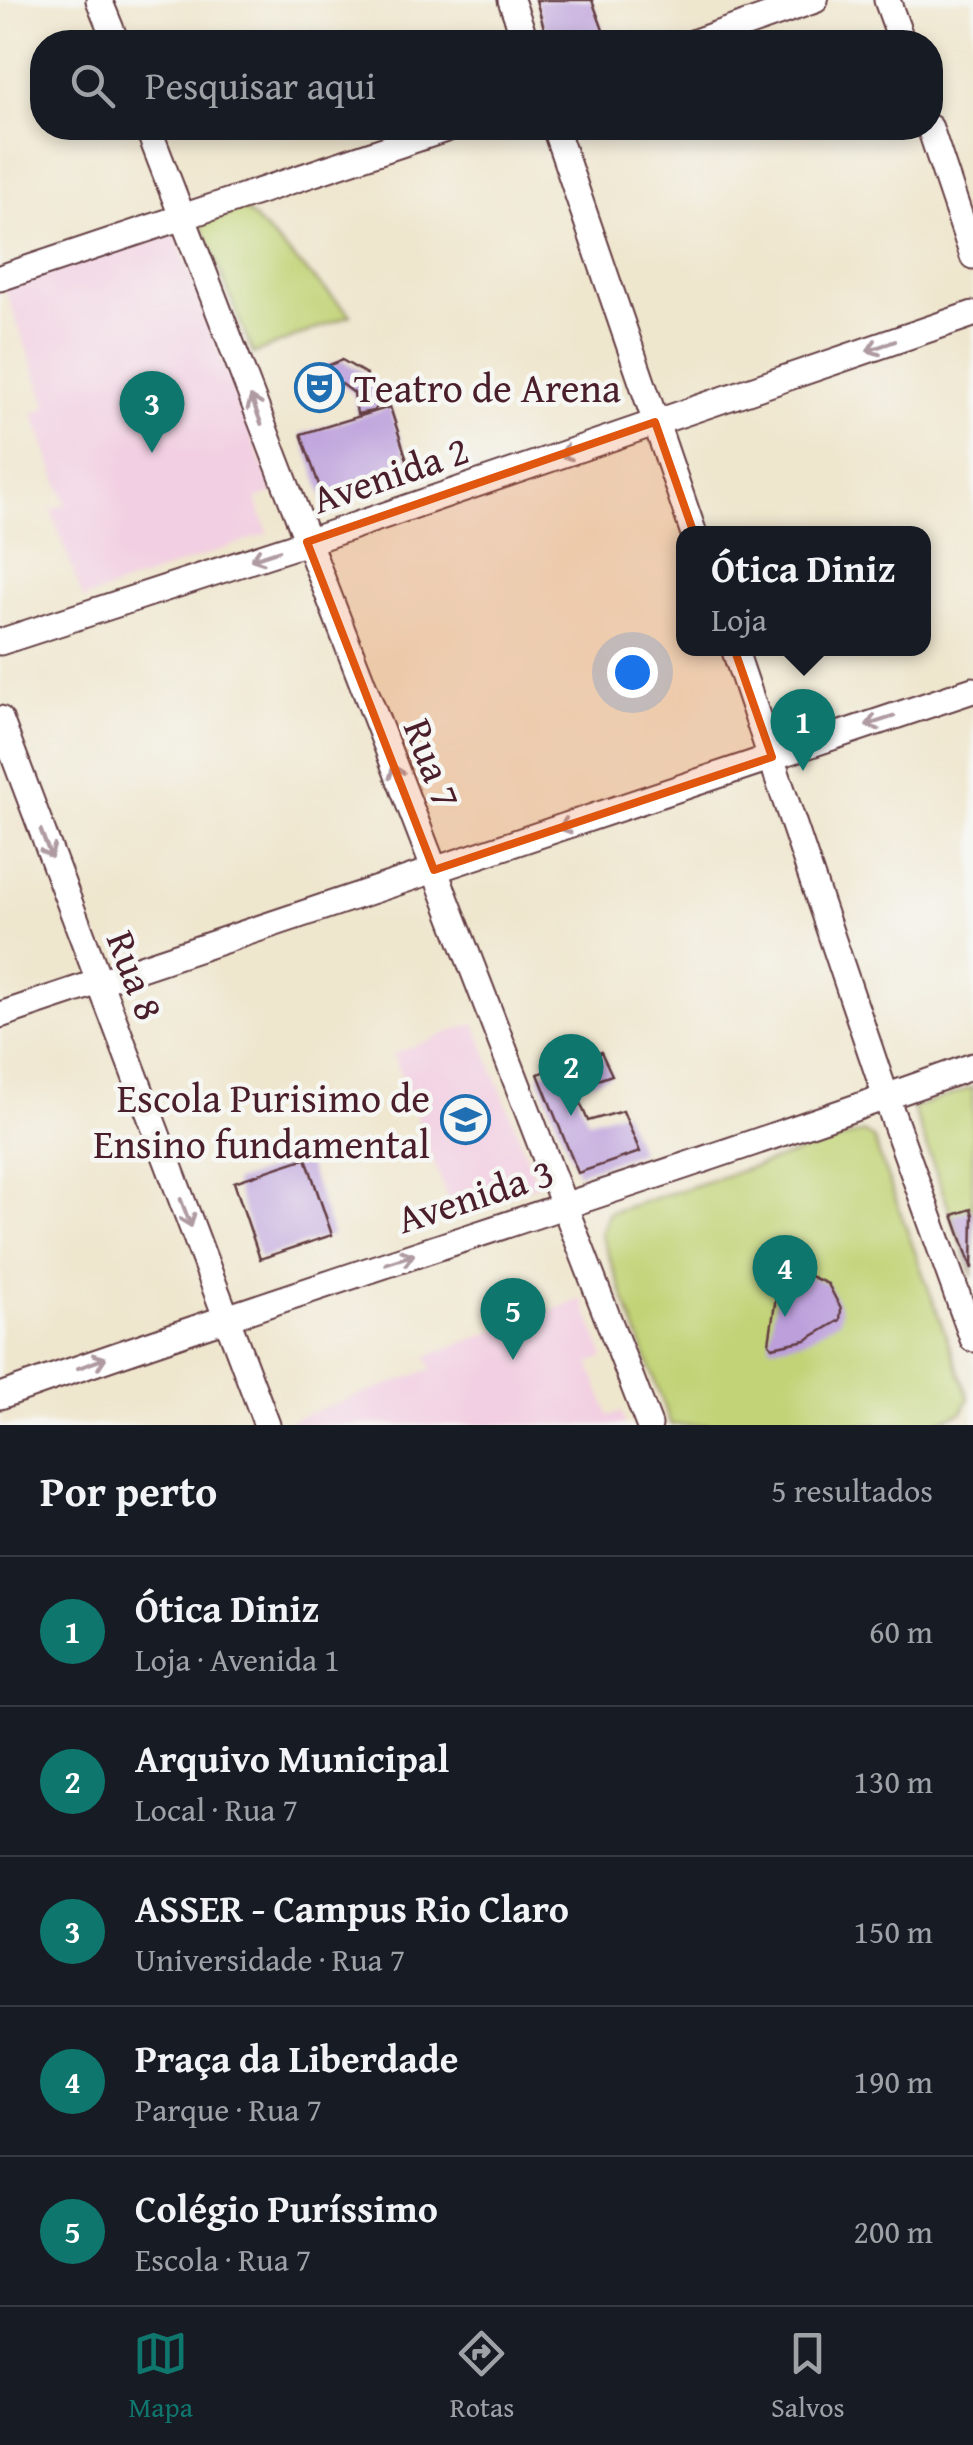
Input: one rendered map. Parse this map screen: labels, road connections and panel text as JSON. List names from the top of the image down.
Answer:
{
  "streets": {
    "street": [
      "Avenida 2",
      "Rua 7",
      "Rua 8",
      "Avenida 3"
    ]
  },
  "crossings": [
    ["Avenida 2", "Rua 7"],
    ["Rua 7", "Avenida 3"],
    ["Rua 8", "Avenida 3"]
  ],
  "one_way": [
    "Avenida 2",
    "Rua 7",
    "Rua 8",
    "Avenida 3"
  ],
  "places": {
    "theatre": ["Teatro de Arena"],
    "school or university": ["Escola Purisimo de Ensino fundamental"]
  },
  "page": {
    "search": "Pesquisar aqui",
    "pins": [
      "3",
      "1",
      "2",
      "4",
      "5"
    ],
    "popup": ["Ótica Diniz", "Loja"],
    "heading": ["Por perto", "5 resultados"],
    "list": [
      {
        "mark": "1",
        "name": "Ótica Diniz",
        "note": "Loja · Avenida 1",
        "value": "60 m"
      },
      {
        "mark": "2",
        "name": "Arquivo Municipal",
        "note": "Local · Rua 7",
        "value": "130 m"
      },
      {
        "mark": "3",
        "name": "ASSER - Campus Rio Claro",
        "note": "Universidade · Rua 7",
        "value": "150 m"
      },
      {
        "mark": "4",
        "name": "Praça da Liberdade",
        "note": "Parque · Rua 7",
        "value": "190 m"
      },
      {
        "mark": "5",
        "name": "Colégio Puríssimo",
        "note": "Escola · Rua 7",
        "value": "200 m"
      }
    ],
    "nav": ["Mapa", "Rotas", "Salvos"]
  }
}
